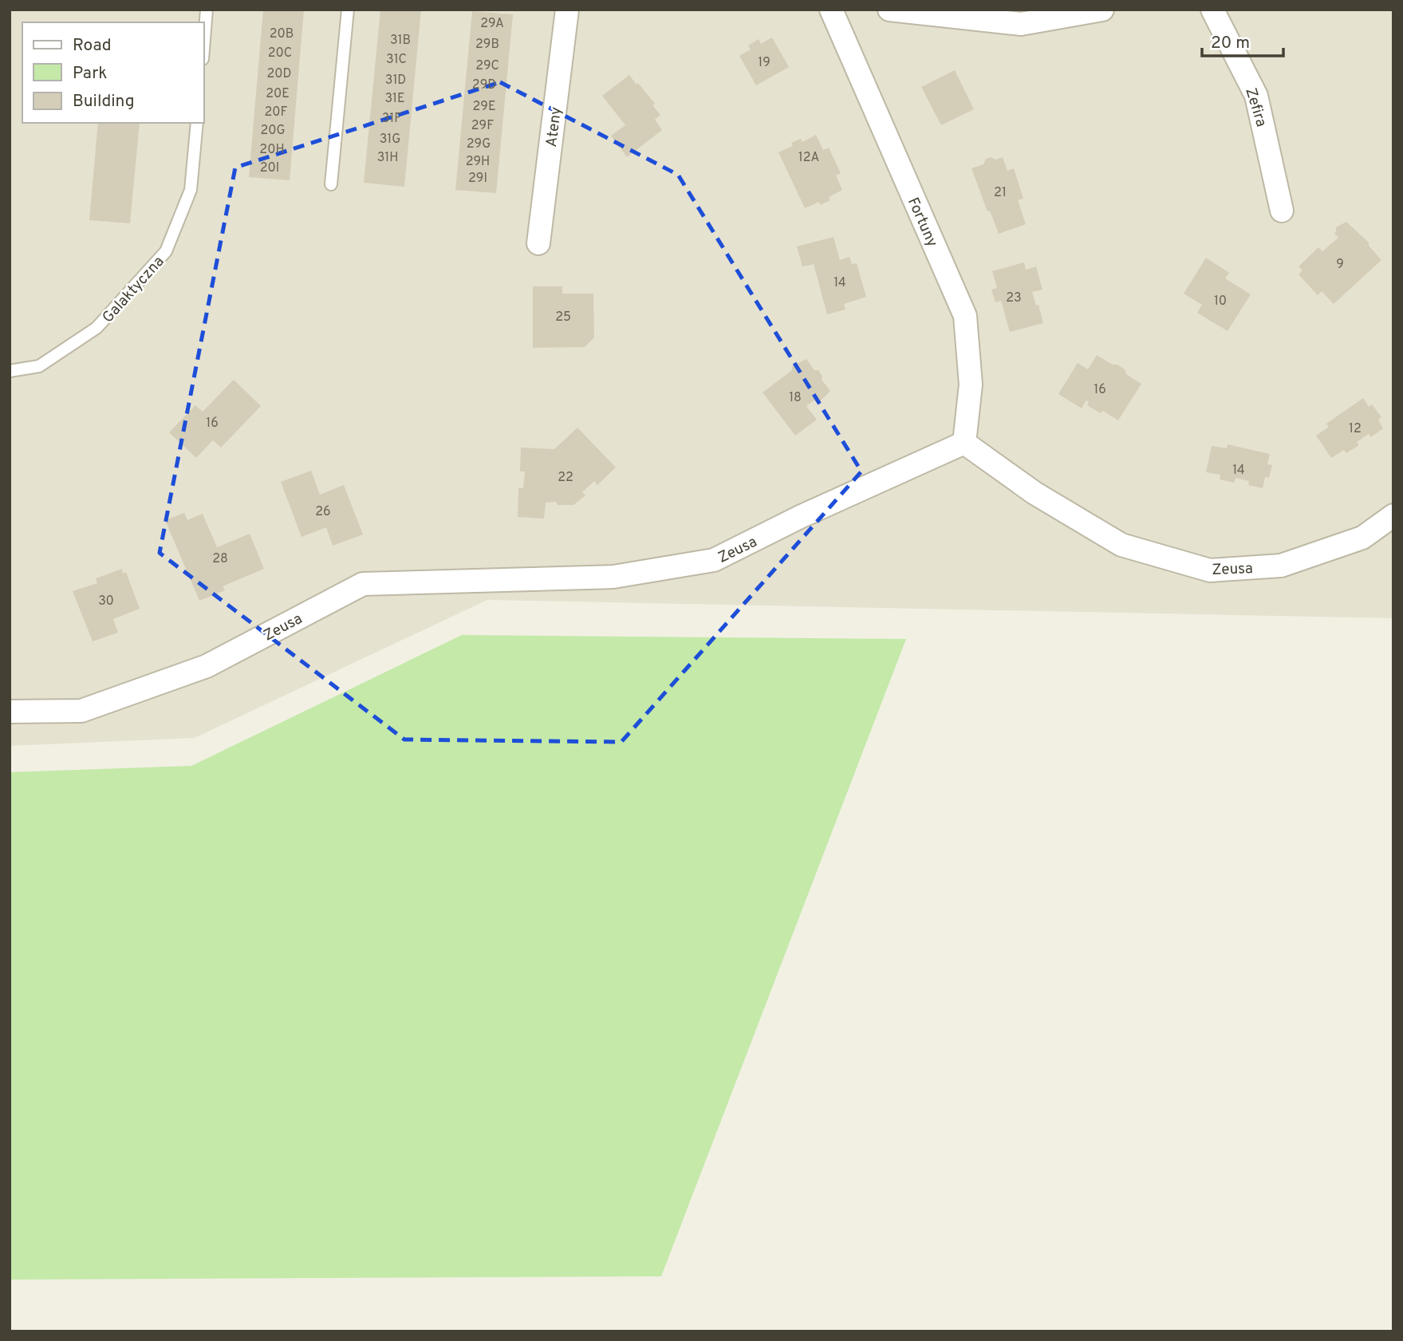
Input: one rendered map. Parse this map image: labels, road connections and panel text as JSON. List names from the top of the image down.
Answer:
{
  "streets": {
    "street": [
      "Zefira",
      "Ateny",
      "Fortuny",
      "Zeusa"
    ],
    "lane": ["Galaktyczna"]
  },
  "crossings": [
    ["Fortuny", "Zeusa"]
  ],
  "house_numbers": [
    "29A",
    "20B",
    "31B",
    "29B",
    "20C",
    "31C",
    "19",
    "29C",
    "20D",
    "31D",
    "29D",
    "20E",
    "31E",
    "29E",
    "20F",
    "31F",
    "29F",
    "20G",
    "31G",
    "29G",
    "20H",
    "31H",
    "12A",
    "29H",
    "20I",
    "29I",
    "21",
    "9",
    "14",
    "23",
    "10",
    "25",
    "16",
    "18",
    "16",
    "12",
    "14",
    "22",
    "26",
    "28",
    "30"
  ],
  "legend": ["Road", "Park", "Building"],
  "scale_bar": "20 m"
}
